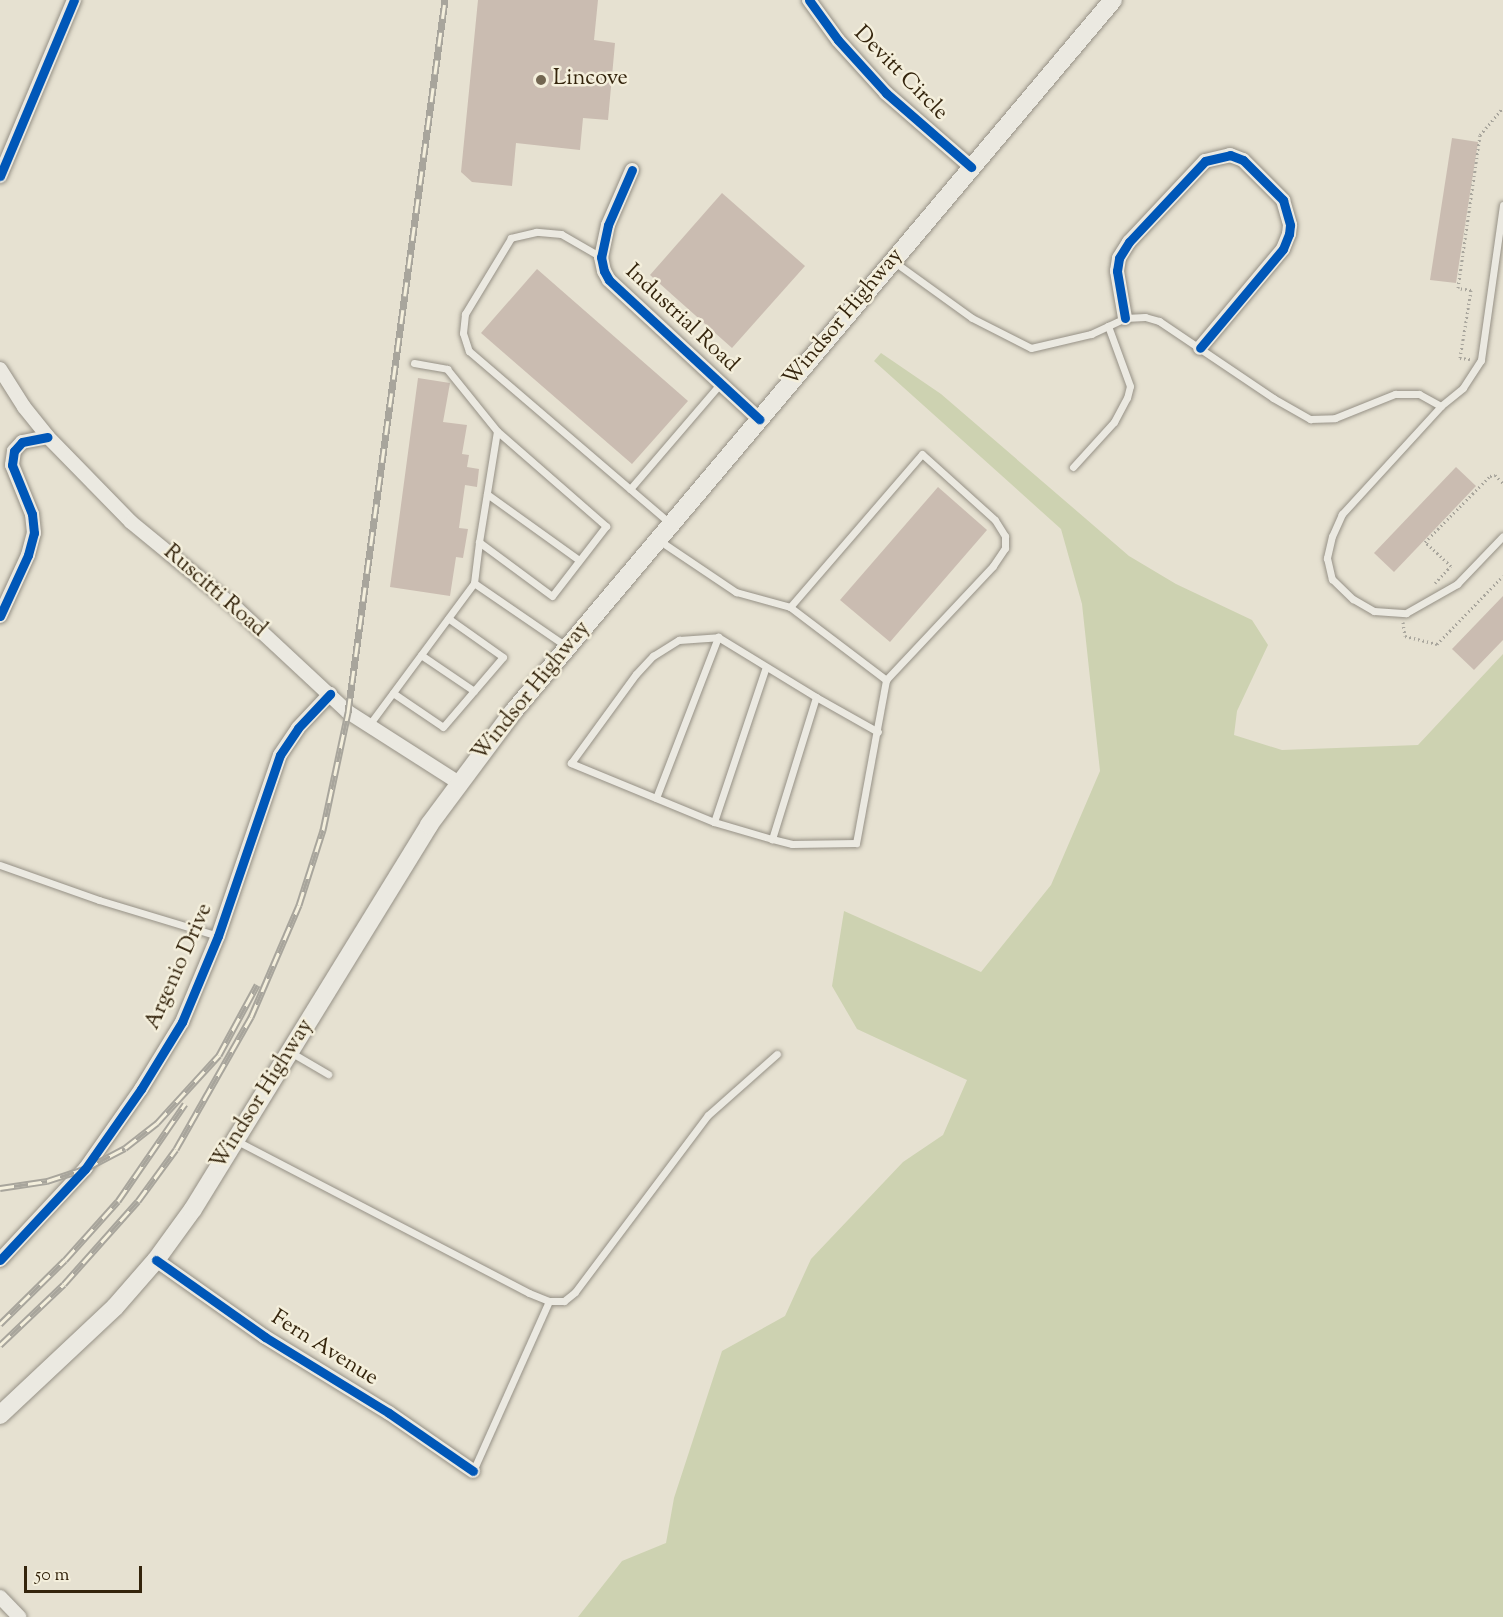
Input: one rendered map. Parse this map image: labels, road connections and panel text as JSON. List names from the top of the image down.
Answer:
{
  "streets": {
    "main road": ["Windsor Highway"],
    "street": [
      "Devitt Circle",
      "Industrial Road",
      "Ruscitti Road",
      "Argenio Drive",
      "Fern Avenue"
    ]
  },
  "crossings": [
    ["Devitt Circle", "Windsor Highway"],
    ["Windsor Highway", "Industrial Road"],
    ["Windsor Highway", "Ruscitti Road"],
    ["Windsor Highway", "Fern Avenue"],
    ["Ruscitti Road", "Argenio Drive"]
  ],
  "places": ["Lincove"],
  "scale_bar": "50 m"
}
